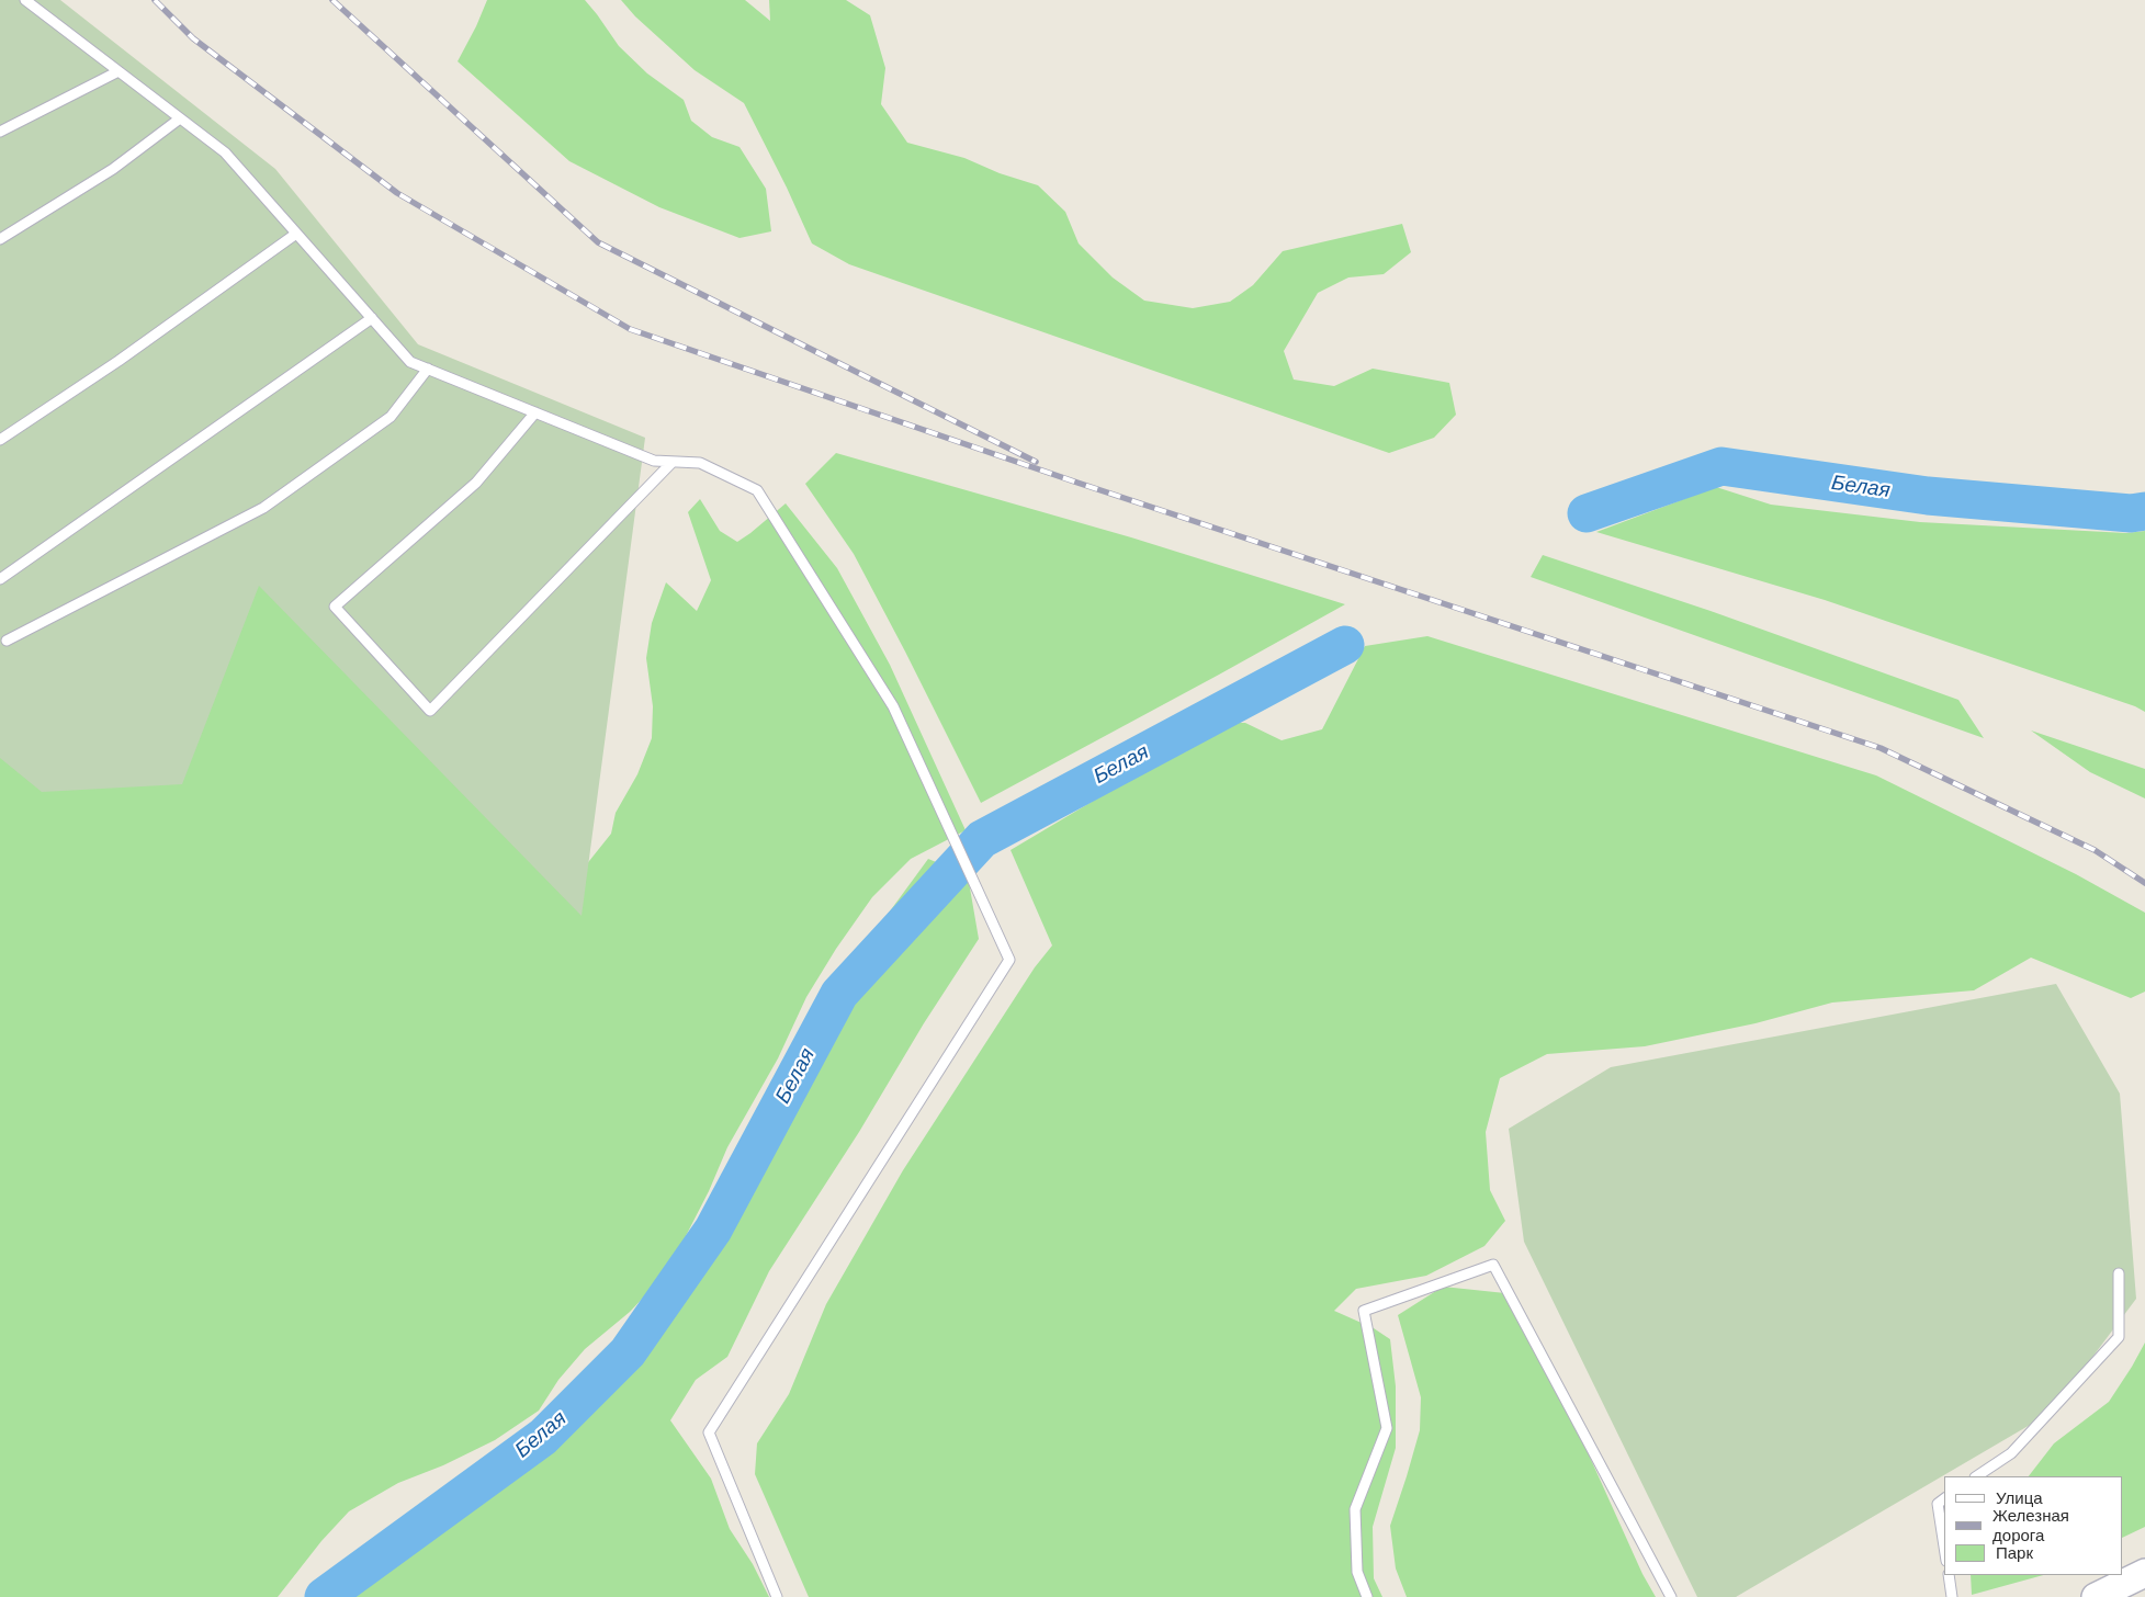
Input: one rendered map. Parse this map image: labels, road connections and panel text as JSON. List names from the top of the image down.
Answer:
{
  "water": ["Белая"],
  "legend": ["Улица", "Железная дорога", "Парк"]
}
